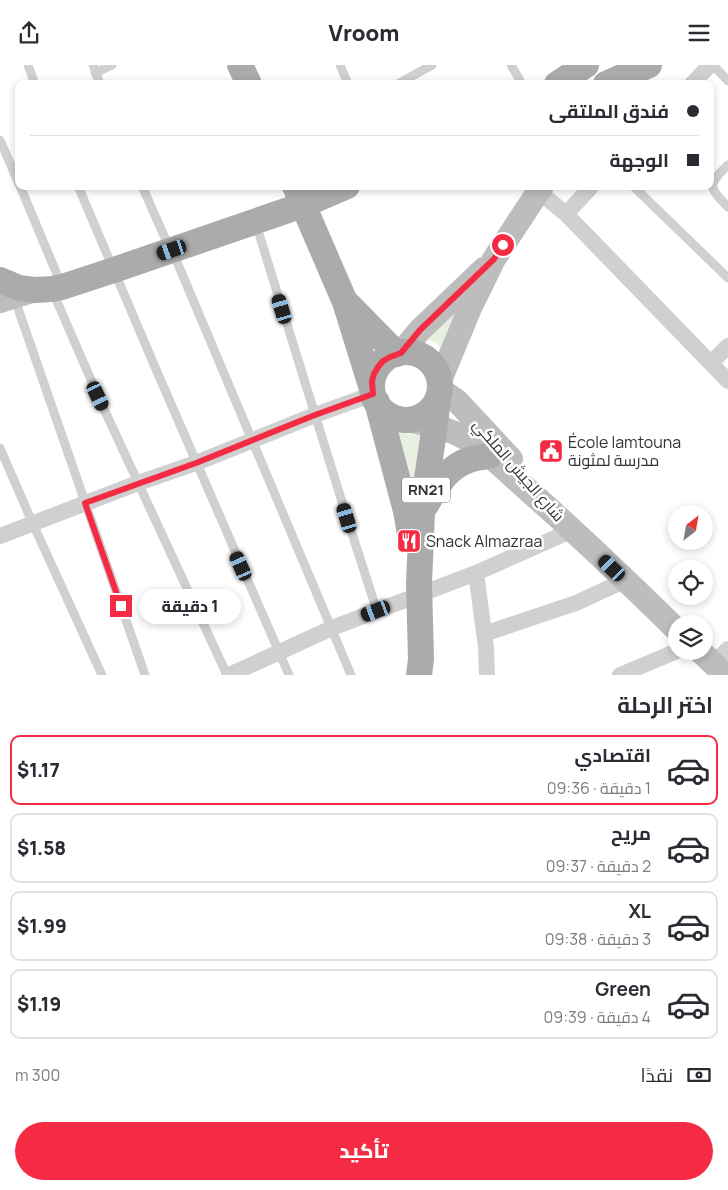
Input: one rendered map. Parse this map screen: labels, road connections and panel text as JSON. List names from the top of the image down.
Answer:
{
  "streets": {
    "main road": ["RN21"],
    "street": ["شارع الجيش الملكي"]
  },
  "crossings": [
    ["شارع الجيش الملكي", "RN21"]
  ],
  "places": {
    "public building": ["École lamtouna مدرسة لمثونة"],
    "restaurant": ["Snack Almazraa"]
  },
  "north": "top right",
  "page": {
    "header": "Vroom",
    "banner": ["فندق الملتقى", "الوجهة"],
    "bubble": "1 دقيقة",
    "heading": "اختر الرحلة",
    "list": [
      {
        "name": "اقتصادي",
        "note": "1 دقيقة · 09:36",
        "value": "$1.17"
      },
      {
        "name": "مريح",
        "note": "2 دقيقة · 09:37",
        "value": "$1.58"
      },
      {
        "name": "XL",
        "note": "3 دقيقة · 09:38",
        "value": "$1.99"
      },
      {
        "name": "Green",
        "note": "4 دقيقة · 09:39",
        "value": "$1.19"
      }
    ],
    "pay": ["نقدًا", "300 m"],
    "buttons": "تأكيد"
  }
}
